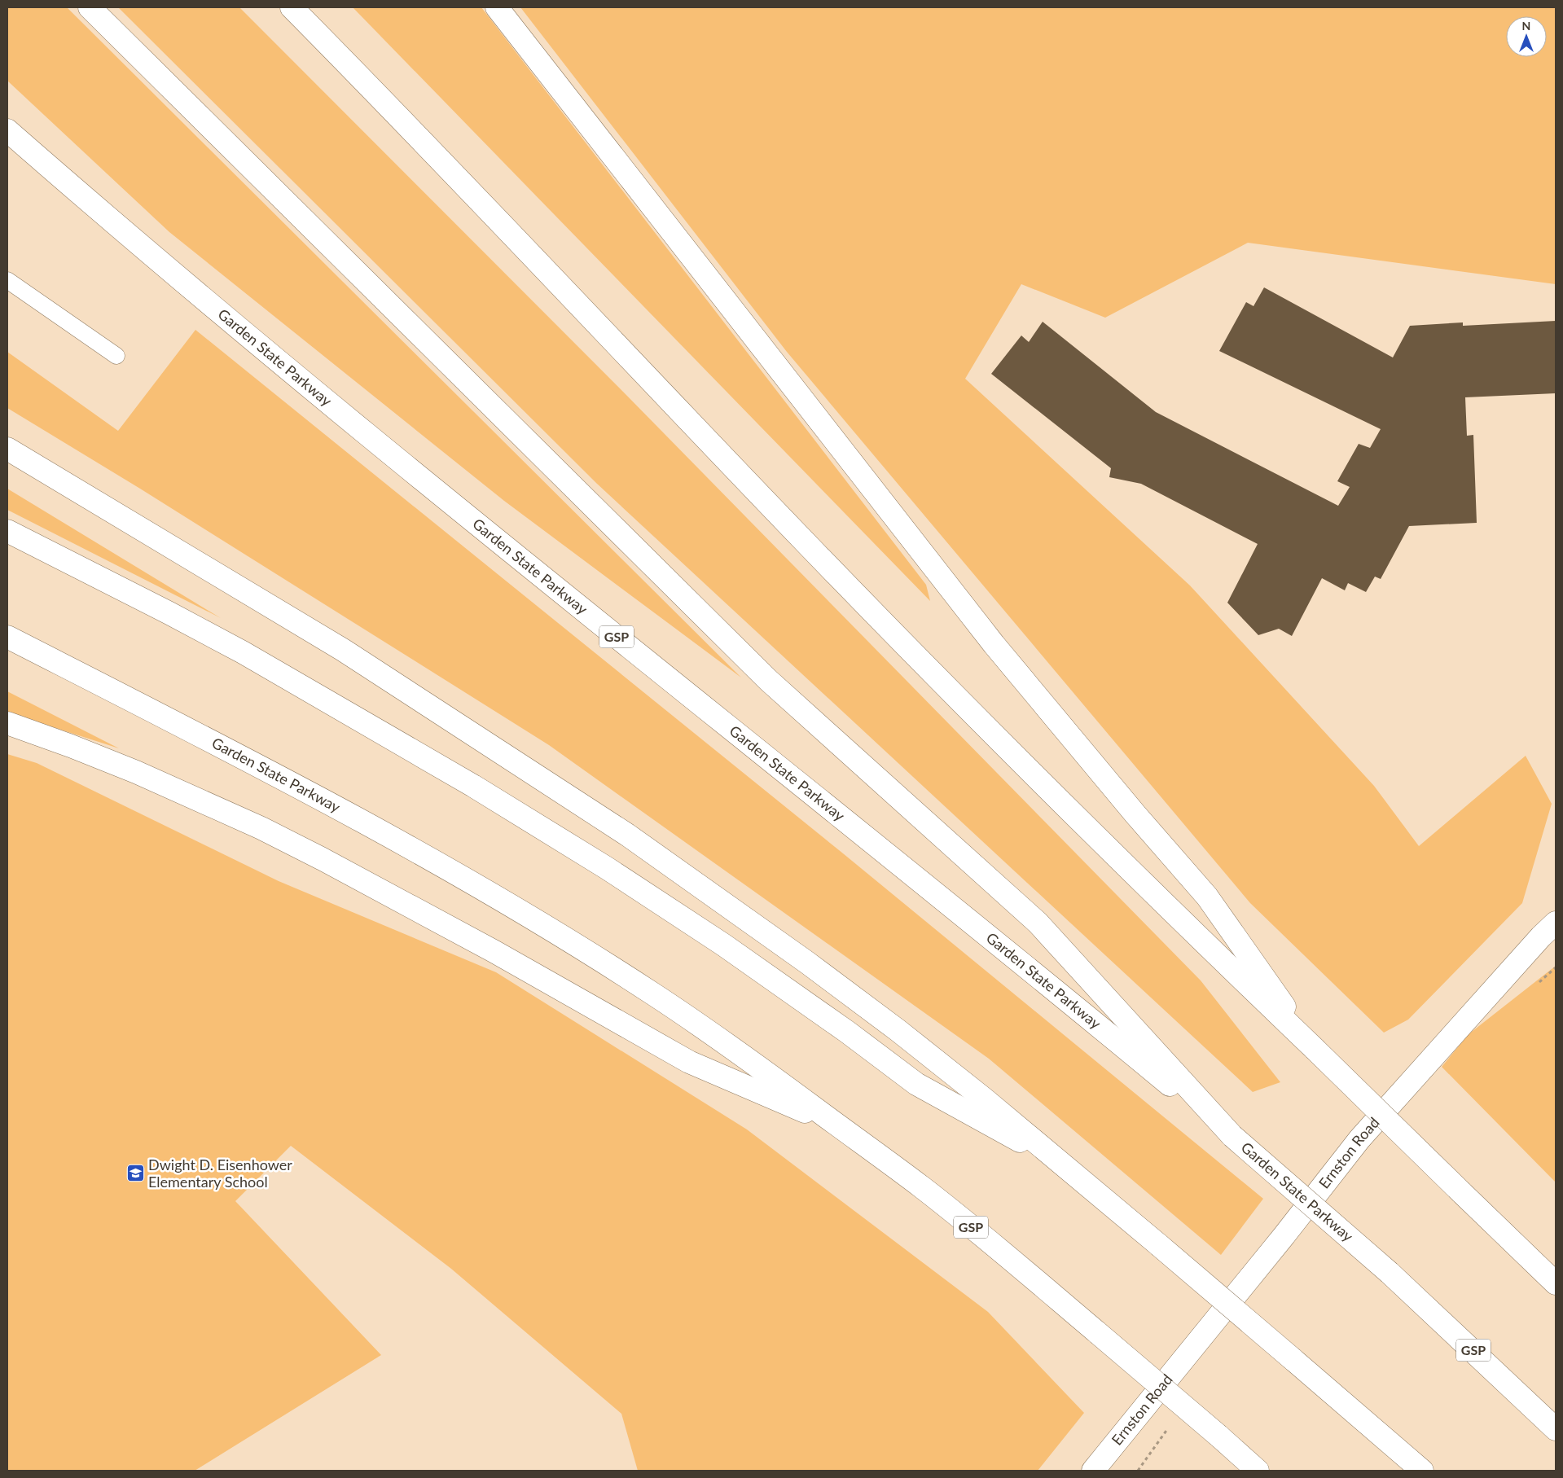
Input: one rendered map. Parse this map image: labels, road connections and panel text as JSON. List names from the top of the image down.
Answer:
{
  "streets": {
    "main road": ["Garden State Parkway", "GSP", "Ernston Road"]
  },
  "places": {
    "school or university": ["Dwight D. Eisenhower Elementary School"]
  },
  "north": "top"
}
